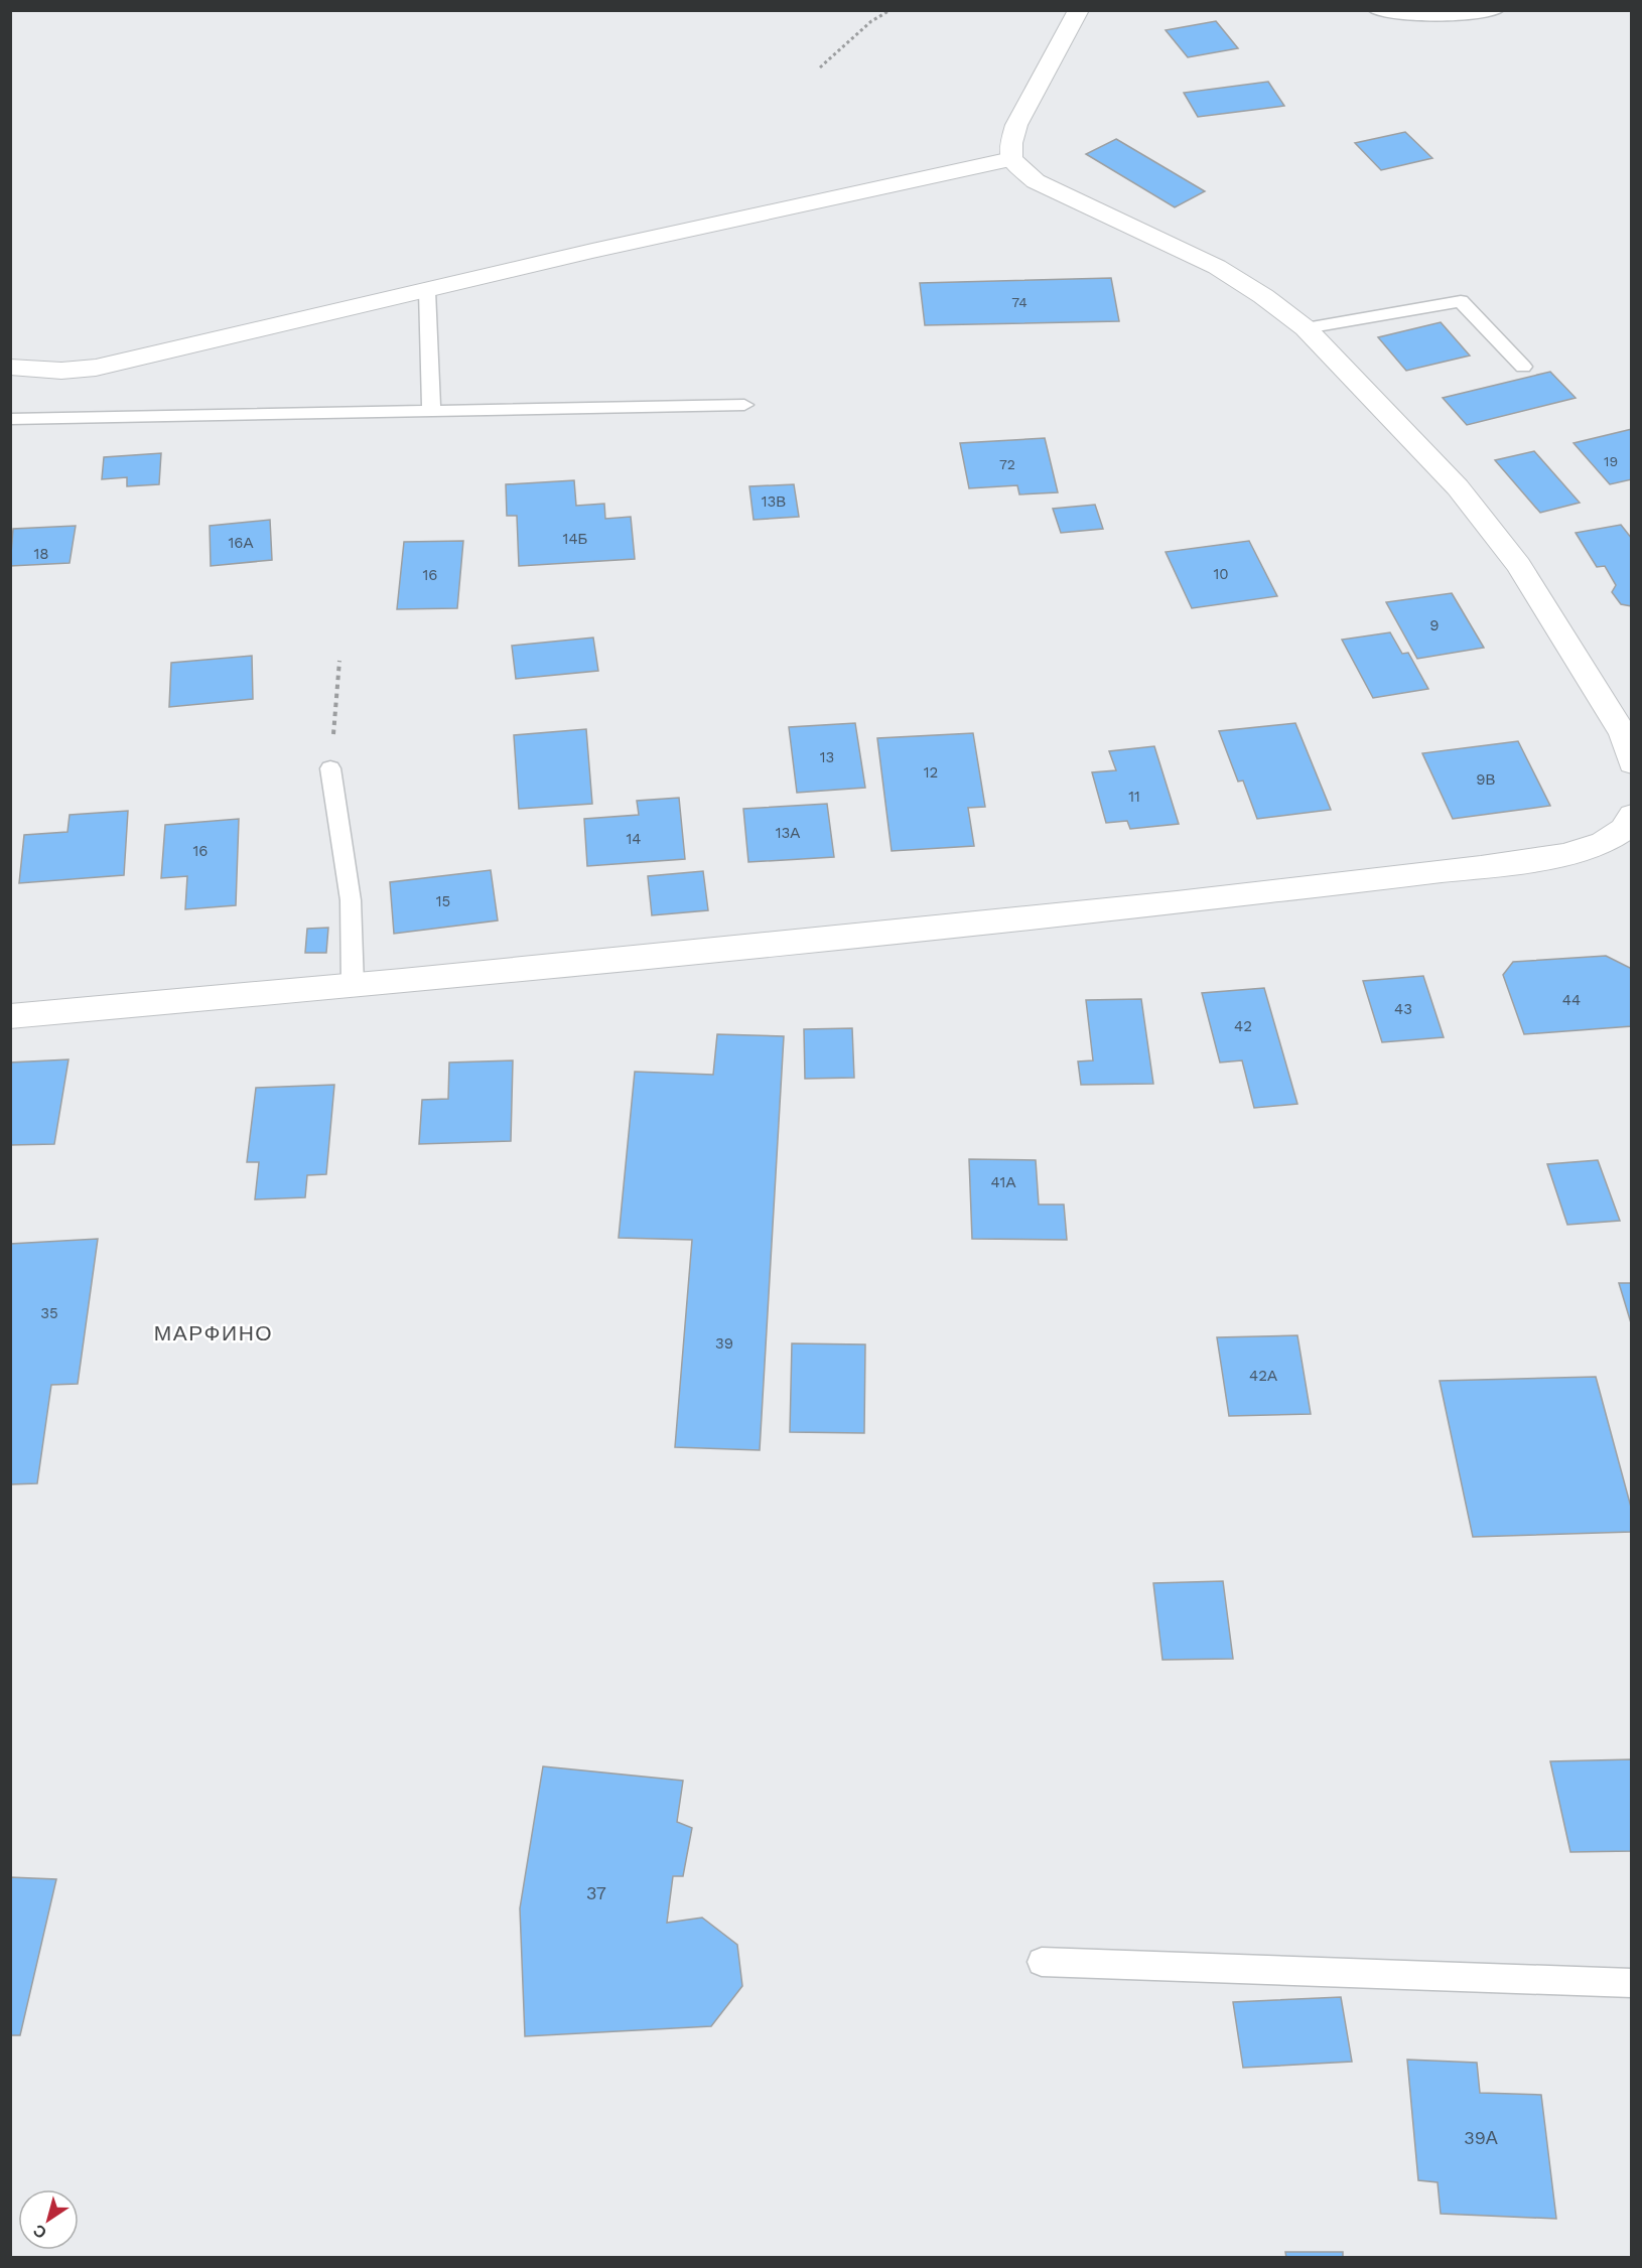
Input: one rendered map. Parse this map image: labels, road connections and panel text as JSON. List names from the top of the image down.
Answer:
{
  "districts": ["МАРФИНО"],
  "house_numbers": [
    "74",
    "19",
    "72",
    "13В",
    "14Б",
    "16А",
    "18",
    "10",
    "16",
    "9",
    "13",
    "12",
    "9В",
    "11",
    "13А",
    "14",
    "16",
    "15",
    "44",
    "43",
    "42",
    "41А",
    "35",
    "39",
    "42А",
    "37",
    "39А"
  ],
  "north": "bottom left"
}
